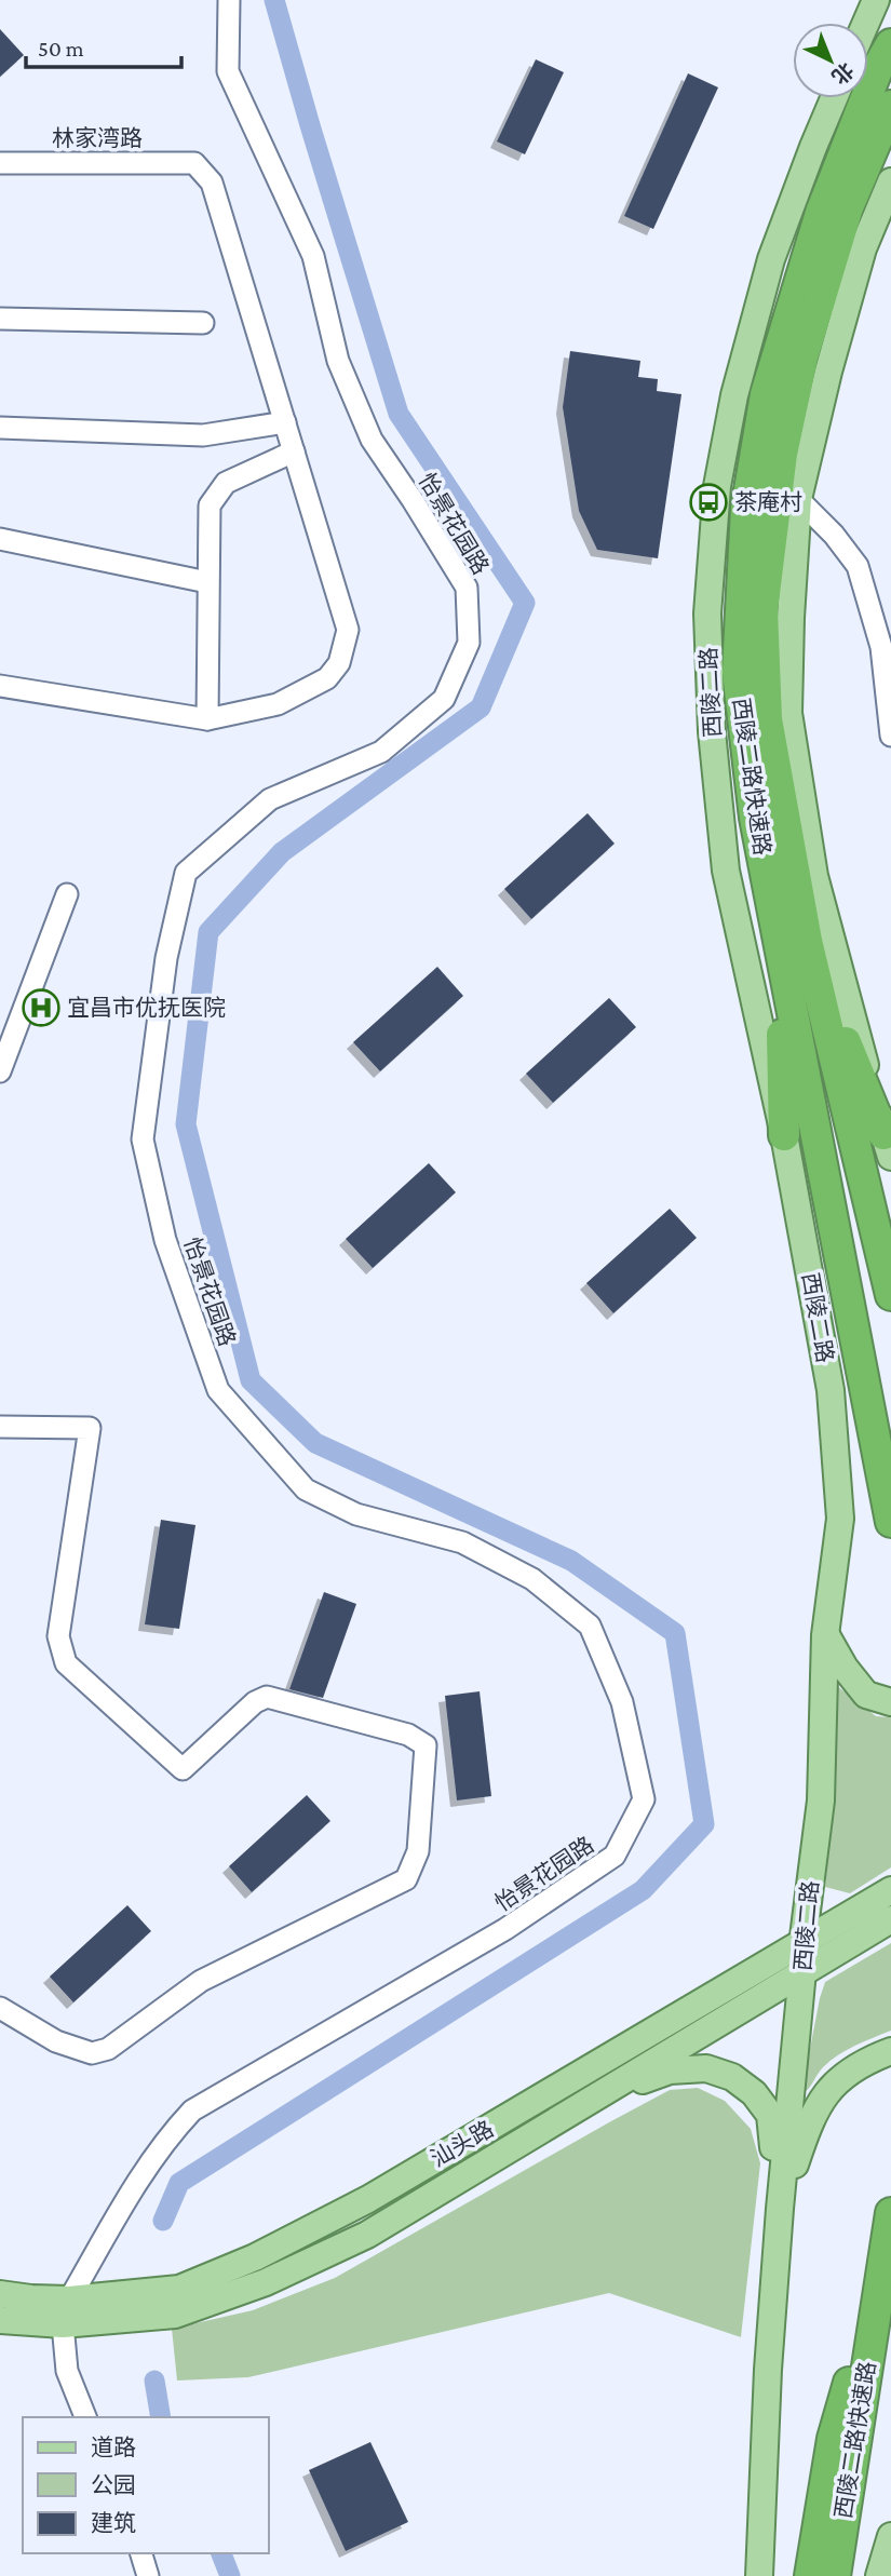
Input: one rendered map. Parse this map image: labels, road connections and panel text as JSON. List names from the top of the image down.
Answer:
{
  "streets": {
    "highway": ["西陵二路快速路"],
    "main road": ["西陵二路", "汕头路"],
    "street": ["林家湾路", "怡景花园路"]
  },
  "crossings": [
    ["怡景花园路", "汕头路"],
    ["西陵二路", "汕头路"]
  ],
  "places": {
    "bus stop": ["茶庵村"],
    "hospital": ["宜昌市优抚医院"]
  },
  "legend": ["道路", "公园", "建筑"],
  "scale_bar": "50 m",
  "north": "bottom right"
}
